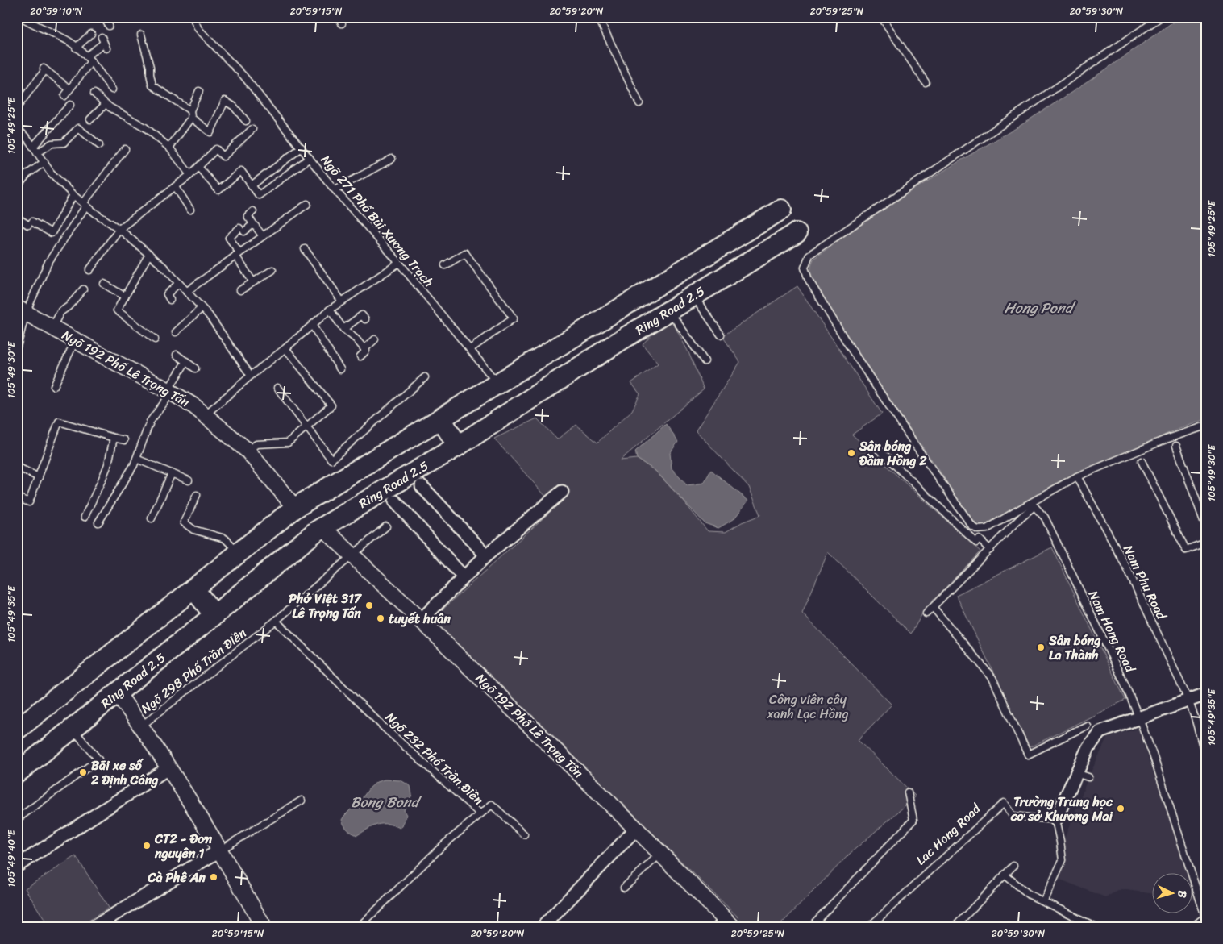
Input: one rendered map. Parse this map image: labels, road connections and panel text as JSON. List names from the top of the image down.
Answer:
{
  "streets": {
    "main road": ["Ring Road 2.5"],
    "street": ["Ngõ 192 Phố Lê Trọng Tấn"],
    "lane": [
      "Ngõ 271 Phố Bùi Xương Trạch",
      "Nam Phu Road",
      "Nam Hong Road",
      "Ngõ 298 Phố Trần Điền",
      "Ngõ 232 Phố Trần Điền",
      "Lac Hong Road"
    ]
  },
  "crossings": [
    ["Ring Road 2.5", "Ngõ 192 Phố Lê Trọng Tấn"],
    ["Ngõ 192 Phố Lê Trọng Tấn", "Ngõ 298 Phố Trần Điền"],
    ["Ngõ 298 Phố Trần Điền", "Ngõ 232 Phố Trần Điền"]
  ],
  "water": ["Hong Pond", "Bong Bond"],
  "parks": ["Công viên cây xanh Lạc Hồng"],
  "places": [
    "Sân bóng Đầm Hồng 2",
    "Phở Việt 317 Lê Trọng Tấn",
    "tuyết huân",
    "Sân bóng La Thành",
    "Bãi xe số 2 Định Công",
    "Trường Trung học cơ sở Khương Mai",
    "CT2 - Đơn nguyên 1",
    "Cà Phê An"
  ],
  "north": "right",
  "coordinates": [
    "20°59'10\"N",
    "20°59'15\"N",
    "20°59'20\"N",
    "20°59'25\"N",
    "20°59'30\"N",
    "105°49'25\"E",
    "105°49'30\"E",
    "105°49'35\"E",
    "105°49'40\"E"
  ]
}
